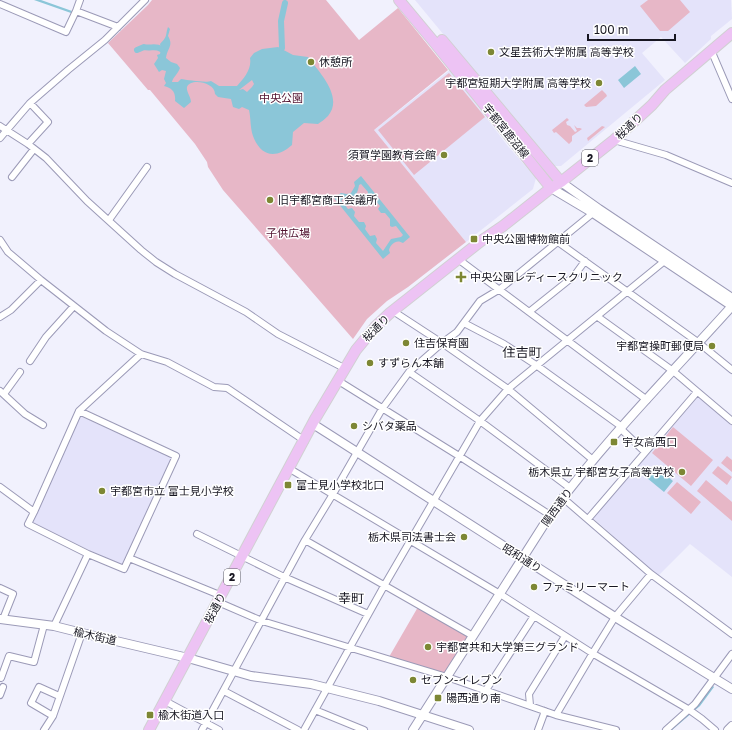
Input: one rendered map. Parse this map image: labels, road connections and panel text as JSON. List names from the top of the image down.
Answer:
{
  "streets": {
    "main road": ["桜通り", "宇都宮鹿沼線", "2"],
    "street": ["陽西通り", "昭和通り", "楡木街道"]
  },
  "crossings": [
    ["桜通り", "宇都宮鹿沼線"],
    ["桜通り", "昭和通り"],
    ["桜通り", "楡木街道"],
    ["陽西通り", "昭和通り"],
    ["陽西通り", "楡木街道"]
  ],
  "districts": ["住吉町", "幸町"],
  "parks": ["中央公園", "子供広場"],
  "places": {
    "other": [
      "文星芸術大学附属 高等学校",
      "休憩所",
      "宇都宮短期大学附属 高等学校",
      "須賀学園教育会館",
      "旧宇都宮商工会議所",
      "住吉保育園",
      "宇都宮操町郵便局",
      "すずらん本舗",
      "シバタ薬品",
      "栃木県立 宇都宮女子高等学校",
      "宇都宮市立 富士見小学校",
      "栃木県司法書士会",
      "ファミリーマート",
      "宇都宮共和大学第三グランド",
      "セブン-イレブン"
    ],
    "transit": [
      "中央公園博物館前",
      "宇女高西口",
      "富士見小学校北口",
      "陽西通り南",
      "楡木街道入口"
    ],
    "health": ["中央公園レディースクリニック"]
  },
  "scale_bar": "100 m"
}
